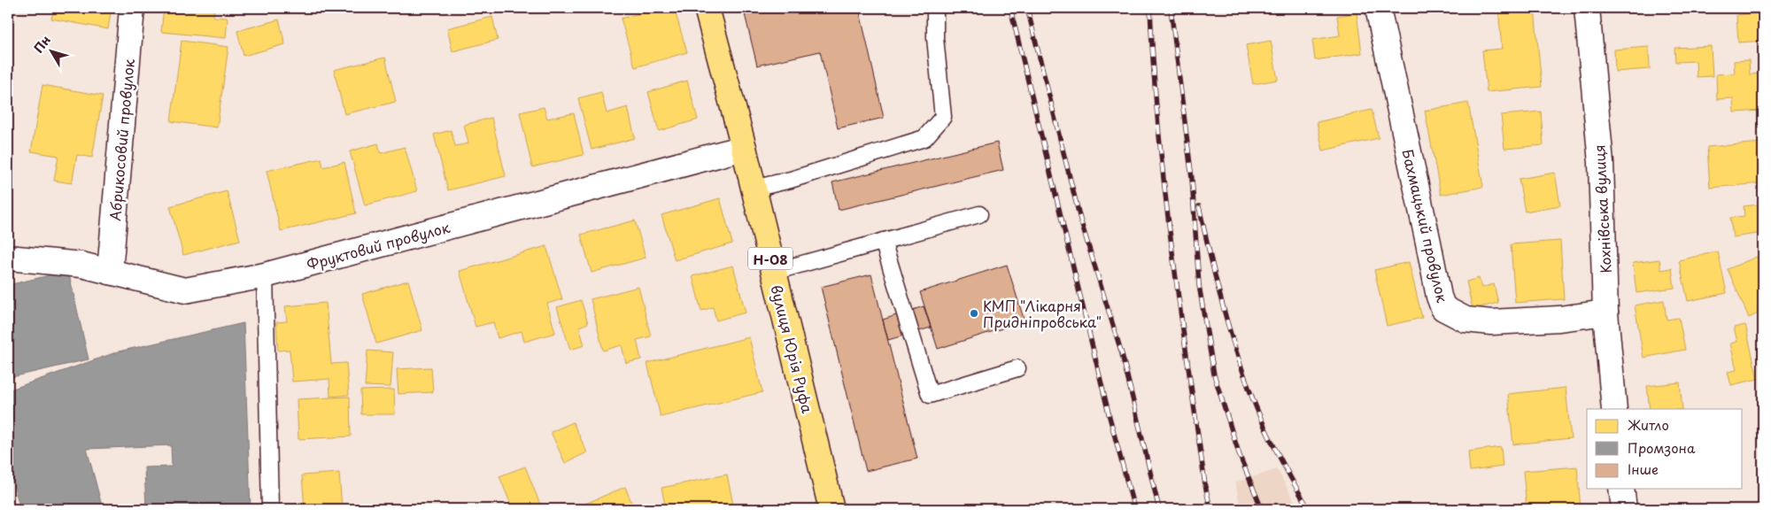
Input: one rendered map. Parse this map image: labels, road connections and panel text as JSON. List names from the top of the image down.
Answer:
{
  "streets": {
    "main road": ["Н-08", "вулиця Юрія Руфа"],
    "street": [
      "Абрикосовий провулок",
      "Кохнівська вулиця",
      "Бахмацький провулок",
      "Фруктовий провулок"
    ]
  },
  "crossings": [
    ["Абрикосовий провулок", "Фруктовий провулок"],
    ["Кохнівська вулиця", "Бахмацький провулок"],
    ["Фруктовий провулок", "вулиця Юрія Руфа"]
  ],
  "places": ["КМП \"Лікарня Придніпровська\""],
  "legend": ["Житло", "Промзона", "Інше"],
  "north": "top left"
}
